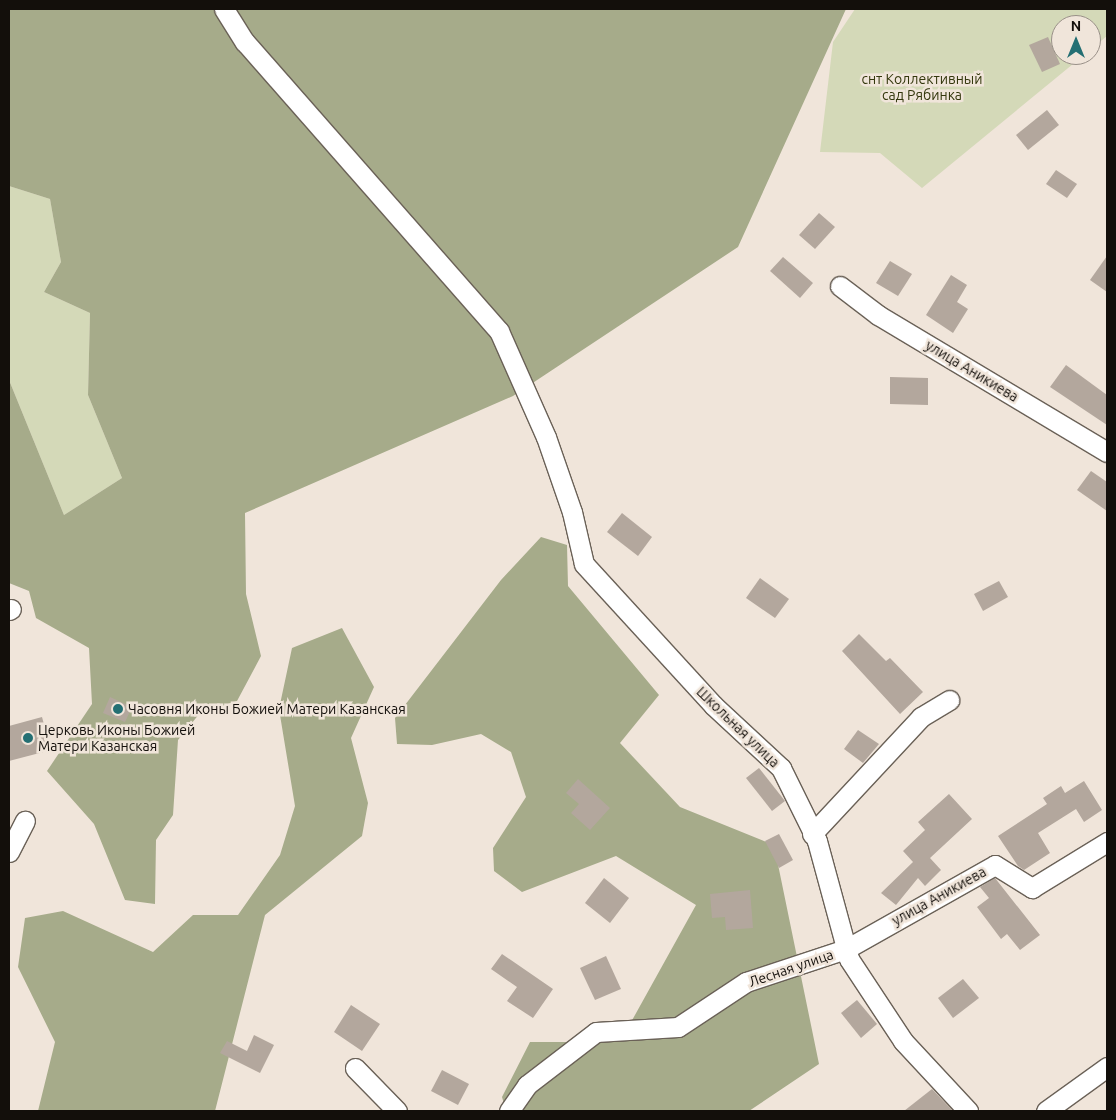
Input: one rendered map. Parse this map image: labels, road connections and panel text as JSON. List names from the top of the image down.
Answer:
{
  "streets": {
    "street": ["улица Аникиева", "Школьная улица", "Лесная улица"]
  },
  "crossings": [
    ["улица Аникиева", "Школьная улица"],
    ["улица Аникиева", "Лесная улица"],
    ["Школьная улица", "Лесная улица"]
  ],
  "parks": ["снт Коллективный сад Рябинка"],
  "places": ["Часовня Иконы Божией Матери Казанская", "Церковь Иконы Божией Матери Казанская"],
  "north": "top"
}
